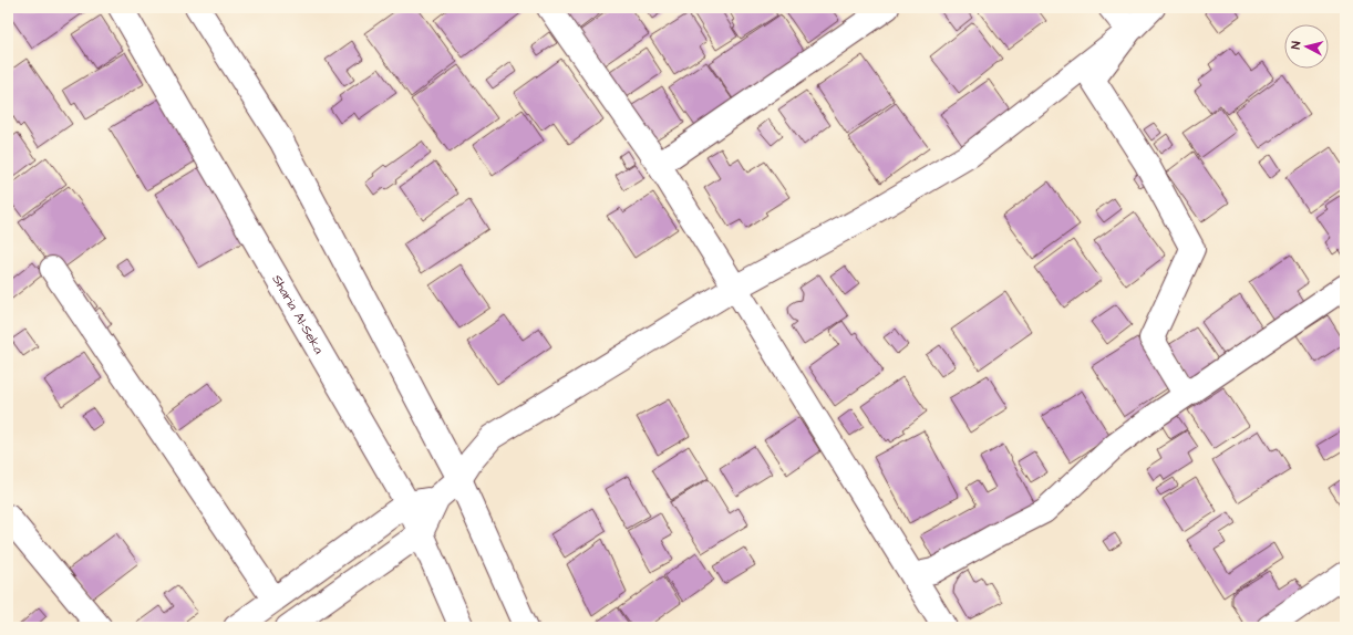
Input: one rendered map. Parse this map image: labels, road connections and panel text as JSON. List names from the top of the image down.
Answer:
{
  "streets": {
    "street": ["Sharia Al-Seka"]
  },
  "north": "left"
}
